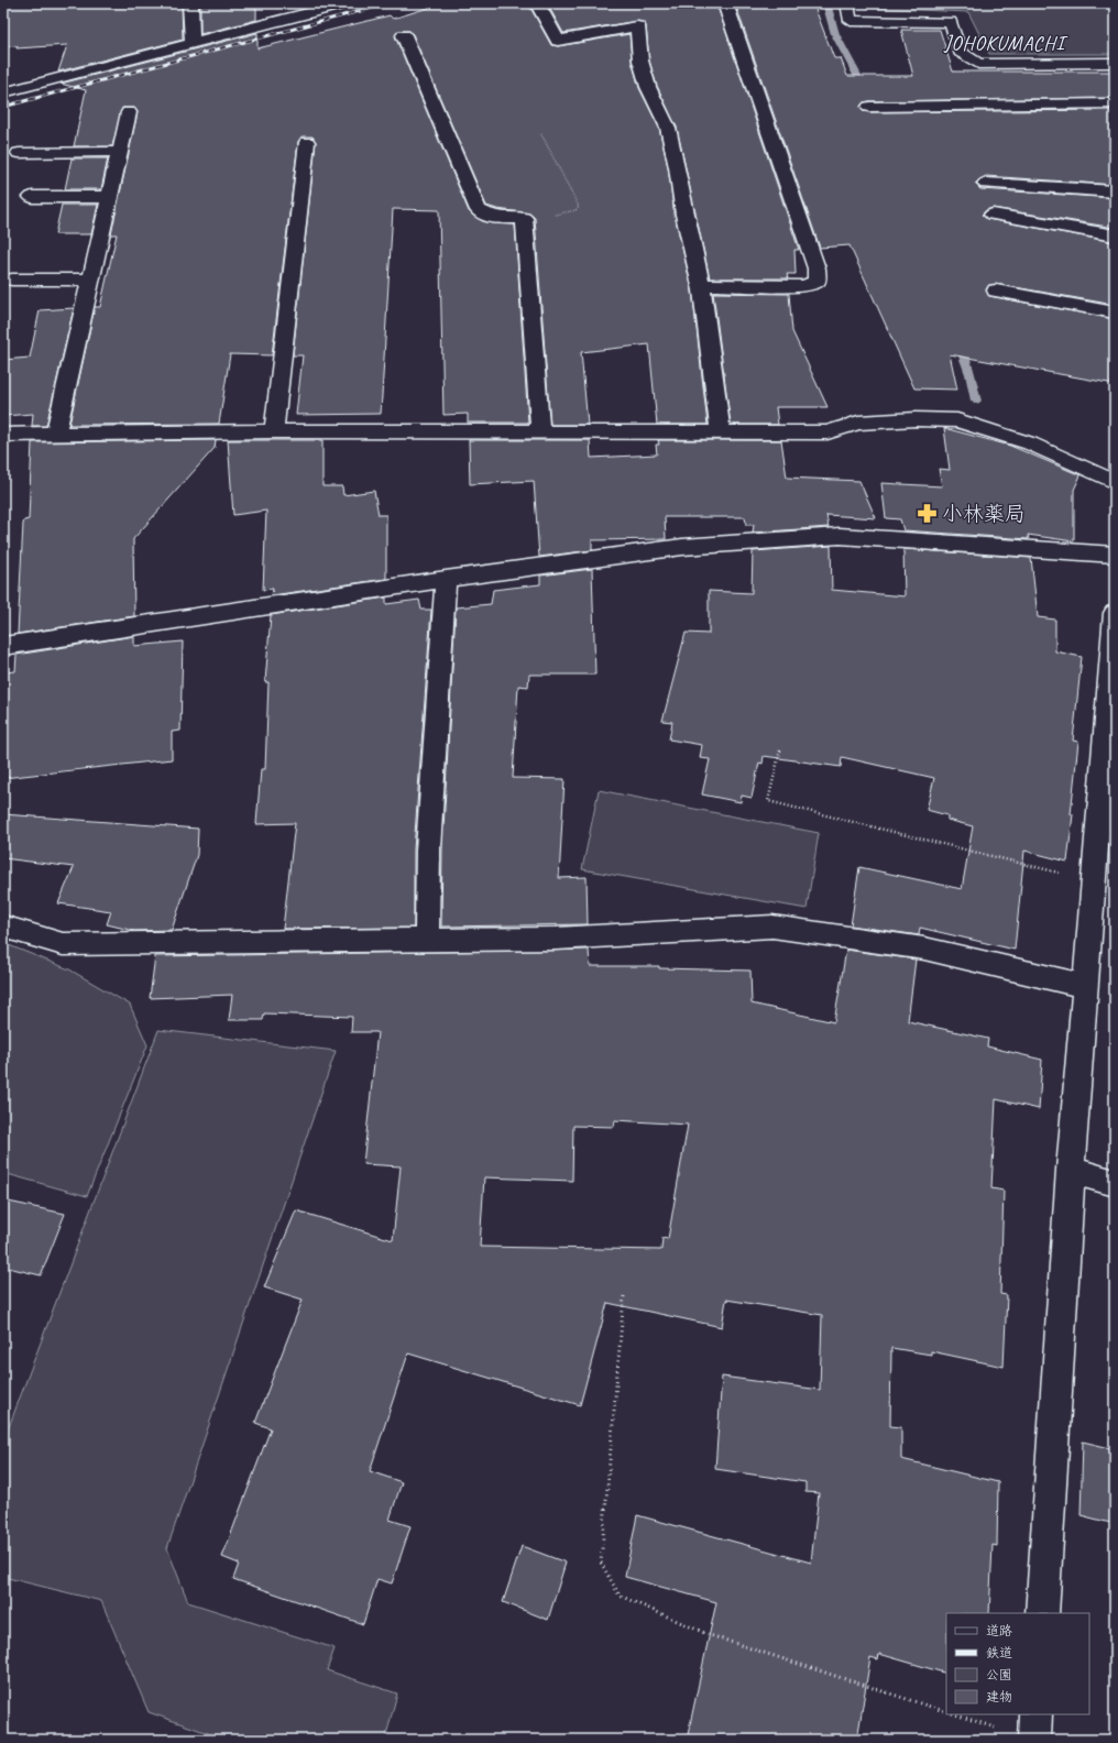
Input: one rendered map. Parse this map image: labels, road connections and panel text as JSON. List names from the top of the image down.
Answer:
{
  "districts": ["JOHOKUMACHI"],
  "places": {
    "pharmacy": ["小林薬局"]
  },
  "legend": [
    "道路",
    "鉄道",
    "公園",
    "建物"
  ]
}
